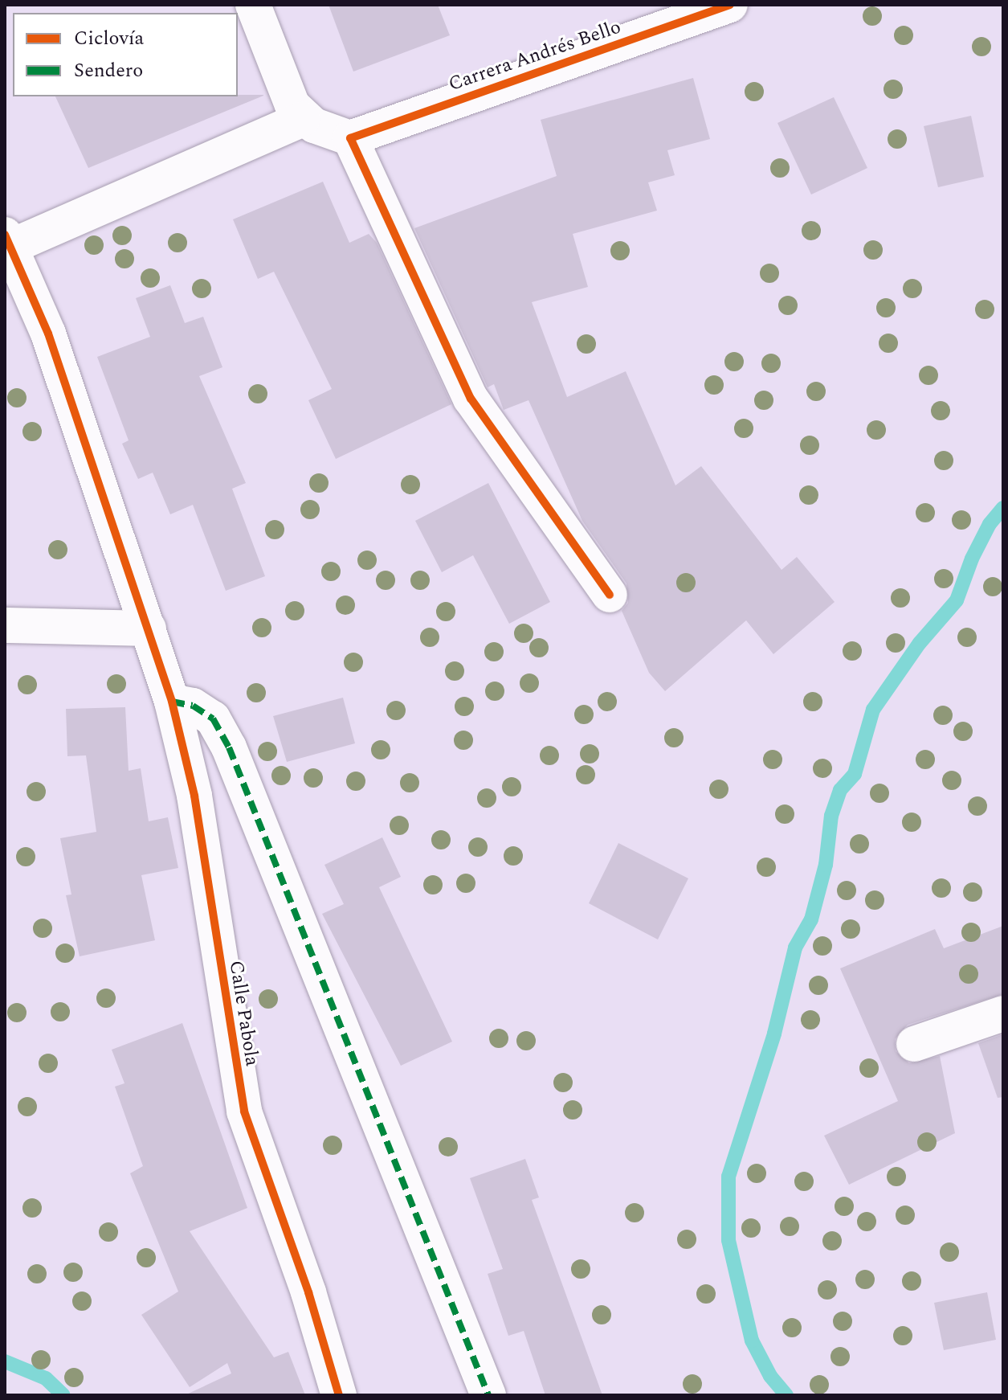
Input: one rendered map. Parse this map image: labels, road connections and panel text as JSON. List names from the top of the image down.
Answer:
{
  "streets": {
    "street": ["Carrera Andrés Bello", "Calle Pabola"]
  },
  "legend": ["Ciclovía", "Sendero"]
}
